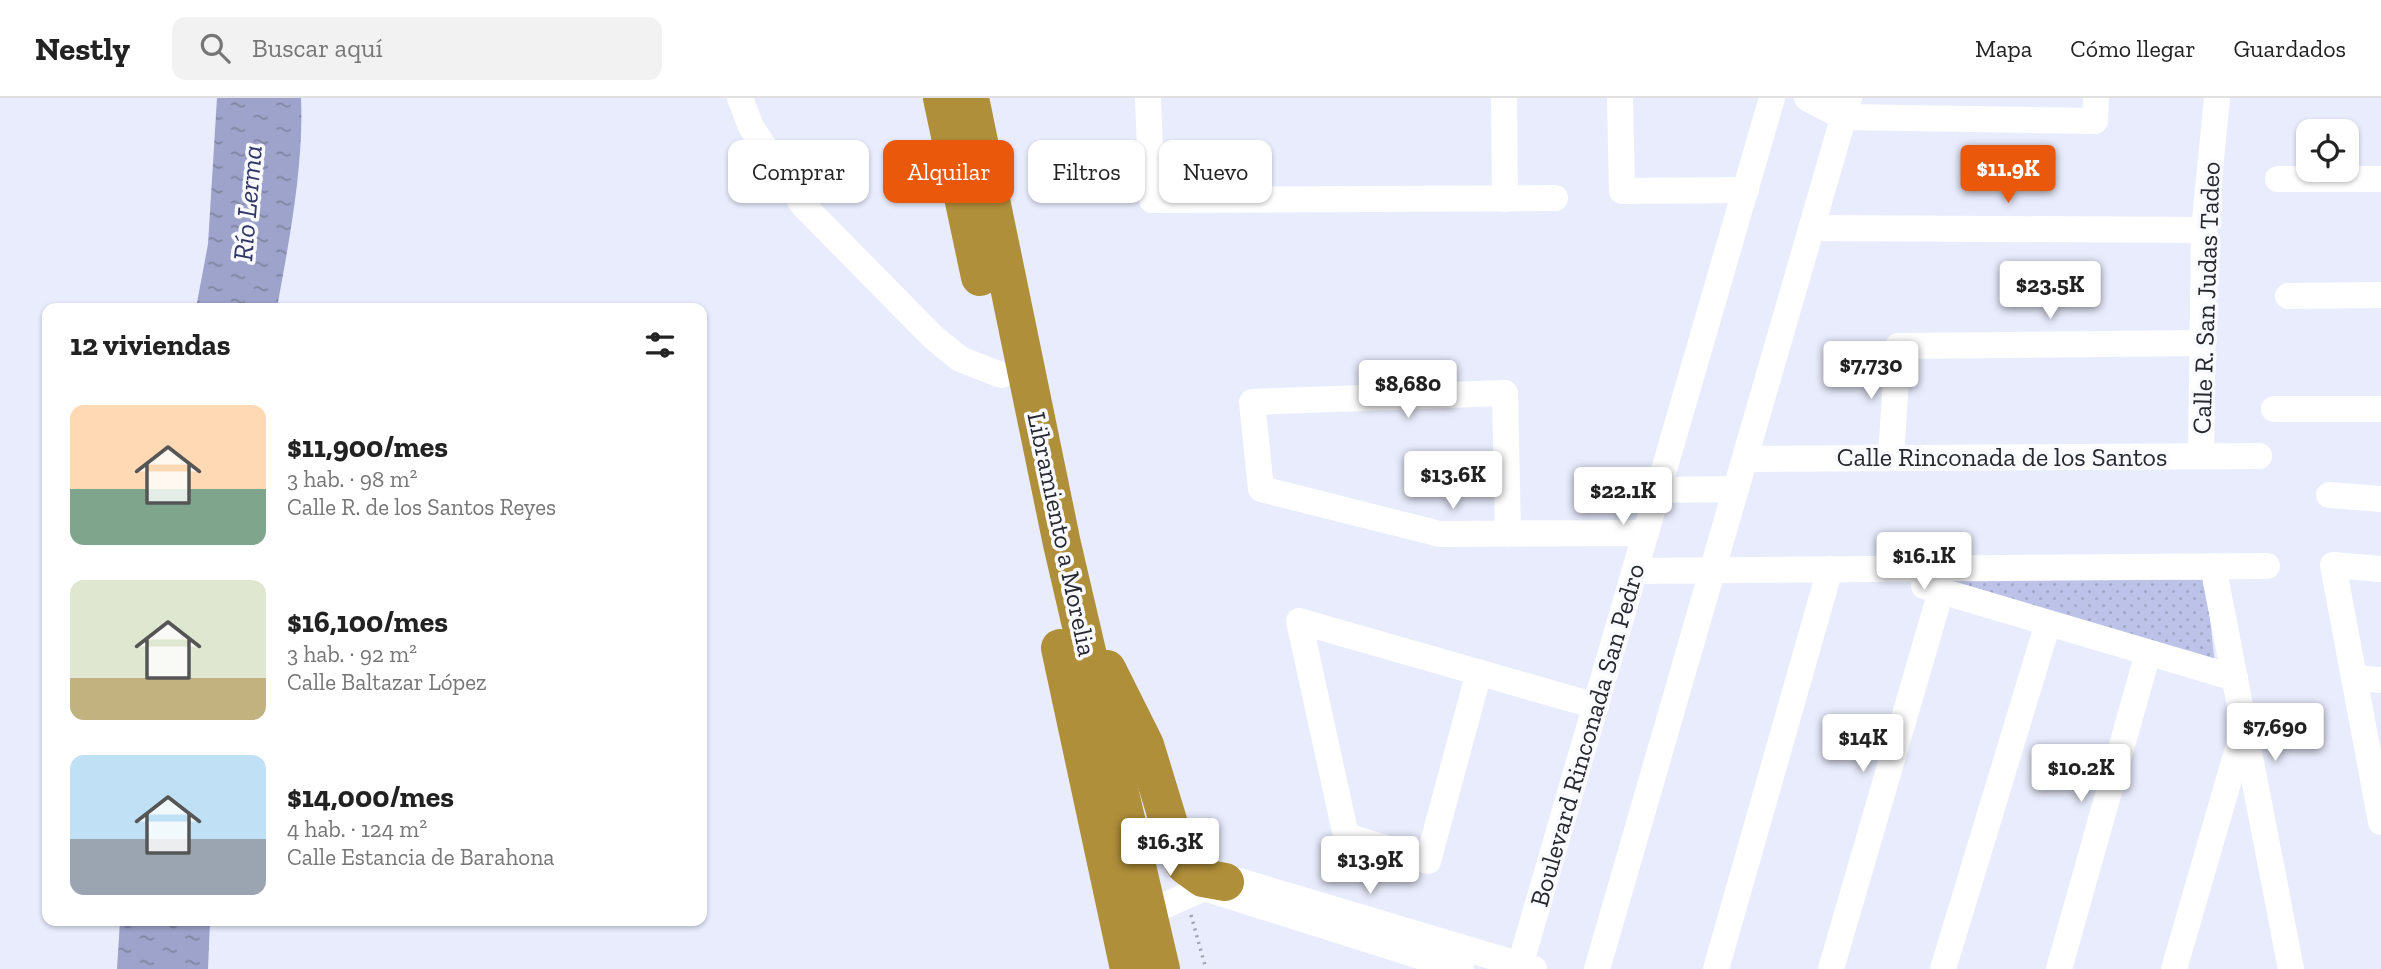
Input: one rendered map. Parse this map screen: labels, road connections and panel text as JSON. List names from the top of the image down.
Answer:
{
  "streets": {
    "highway": ["Libramiento a Morelia"],
    "street": ["Calle R. San Judas Tadeo", "Calle Rinconada de los Santos", "Boulevard Rinconada San Pedro"]
  },
  "crossings": [
    ["Calle R. San Judas Tadeo", "Calle Rinconada de los Santos"]
  ],
  "water": ["Río Lerma"],
  "page": {
    "header": "Nestly",
    "search": "Buscar aquí",
    "nav": ["Mapa", "Cómo llegar", "Guardados"],
    "chip": [
      "Comprar",
      "Alquilar",
      "Filtros",
      "Nuevo"
    ],
    "price": [
      "$11.9K",
      "$23.5K",
      "$7,730",
      "$8,680",
      "$13.6K",
      "$22.1K",
      "$16.1K",
      "$7,690",
      "$14K",
      "$10.2K",
      "$16.3K",
      "$13.9K"
    ],
    "heading": "12 viviendas",
    "list": [
      {
        "name": "$11,900/mes",
        "note": "3 hab. · 98 m² · Calle R. de los Santos Reyes"
      },
      {
        "name": "$16,100/mes",
        "note": "3 hab. · 92 m² · Calle Baltazar López"
      },
      {
        "name": "$14,000/mes",
        "note": "4 hab. · 124 m² · Calle Estancia de Barahona"
      }
    ]
  }
}
